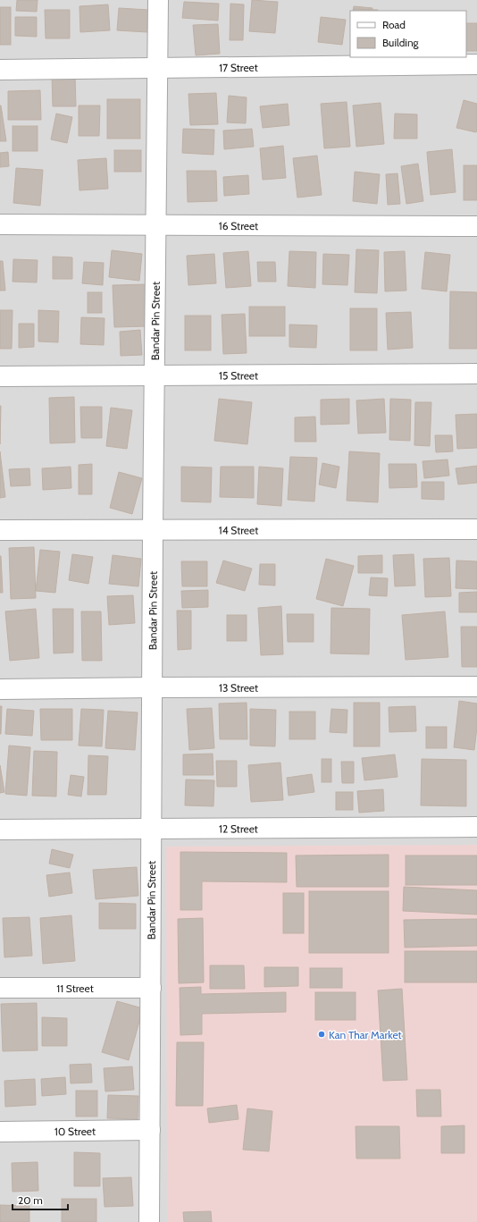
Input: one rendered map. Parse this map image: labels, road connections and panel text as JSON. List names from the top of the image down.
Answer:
{
  "streets": {
    "street": [
      "17 Street",
      "16 Street",
      "Bandar Pin Street",
      "15 Street",
      "14 Street",
      "13 Street",
      "12 Street",
      "11 Street",
      "10 Street"
    ]
  },
  "crossings": [
    ["17 Street", "Bandar Pin Street"],
    ["16 Street", "Bandar Pin Street"],
    ["Bandar Pin Street", "15 Street"],
    ["Bandar Pin Street", "14 Street"],
    ["Bandar Pin Street", "13 Street"],
    ["Bandar Pin Street", "12 Street"],
    ["Bandar Pin Street", "11 Street"],
    ["Bandar Pin Street", "10 Street"]
  ],
  "places": ["Kan Thar Market"],
  "legend": ["Road", "Building"],
  "scale_bar": "20 m"
}
